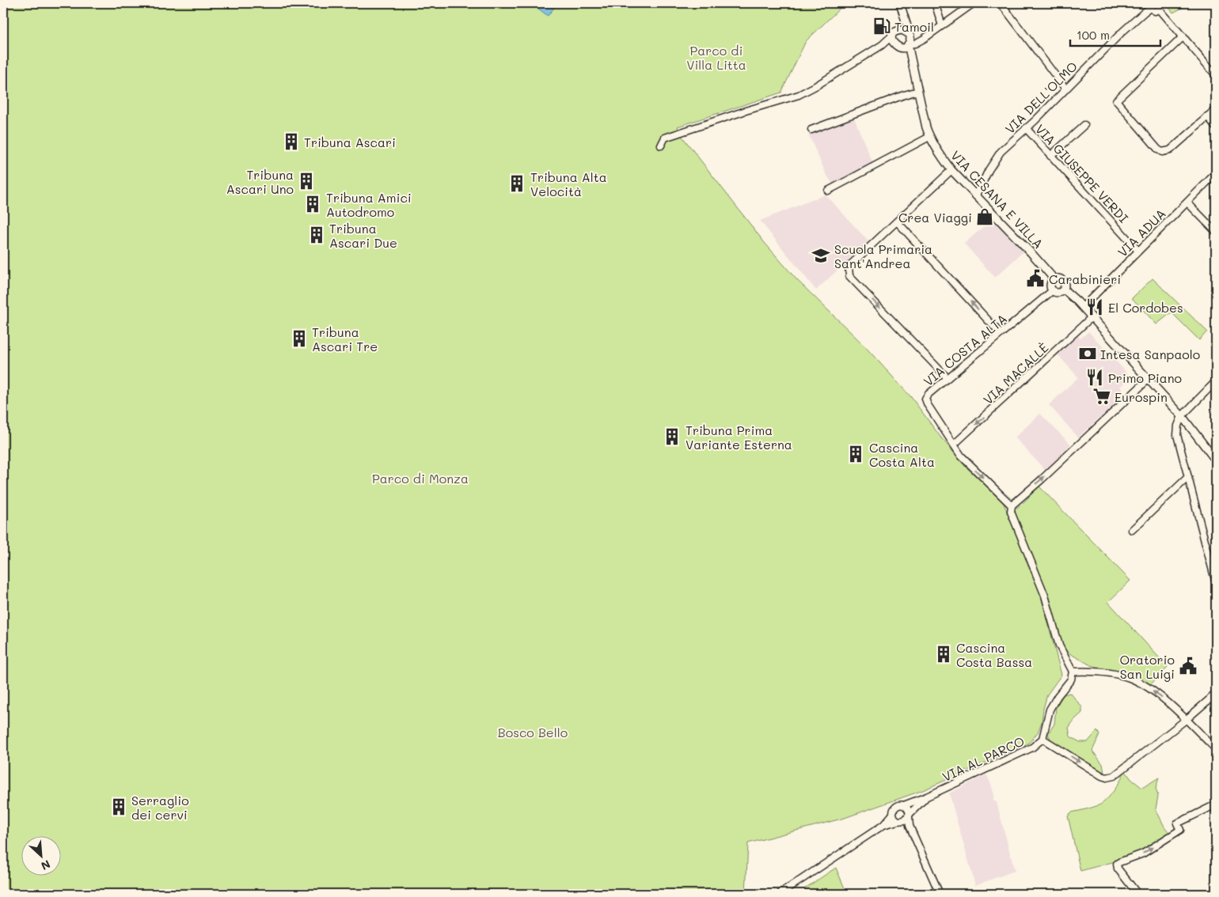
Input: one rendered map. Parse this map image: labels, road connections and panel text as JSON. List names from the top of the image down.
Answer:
{
  "streets": {
    "main road": ["VIA CESANA E VILLA"],
    "street": [
      "VIA DELL'OLMO",
      "VIA GIUSEPPE VERDI",
      "VIA ADUA",
      "VIA COSTA ALTA",
      "VIA MACALLÈ",
      "VIA AL PARCO"
    ]
  },
  "crossings": [
    ["VIA DELL'OLMO", "VIA GIUSEPPE VERDI"],
    ["VIA DELL'OLMO", "VIA CESANA E VILLA"],
    ["VIA GIUSEPPE VERDI", "VIA ADUA"],
    ["VIA CESANA E VILLA", "VIA COSTA ALTA"],
    ["VIA COSTA ALTA", "VIA MACALLÈ"]
  ],
  "one_way": ["VIA MACALLÈ"],
  "parks": ["Parco di Villa Litta", "Parco di Monza", "Bosco Bello"],
  "places": {
    "fuel station": ["Tamoil"],
    "building": [
      "Tribuna Ascari",
      "Tribuna Ascari Uno",
      "Tribuna Alta Velocità",
      "Tribuna Amici Autodromo",
      "Tribuna Ascari Due",
      "Tribuna Ascari Tre",
      "Tribuna Prima Variante Esterna",
      "Cascina Costa Alta",
      "Cascina Costa Bassa",
      "Serraglio dei cervi"
    ],
    "shop": ["Crea Viaggi"],
    "school or university": ["Scuola Primaria Sant'Andrea"],
    "public building": ["Carabinieri", "Oratorio San Luigi"],
    "restaurant": ["El Cordobes", "Primo Piano"],
    "bank": ["Intesa Sanpaolo"],
    "supermarket": ["Eurospin"]
  },
  "scale_bar": "100 m",
  "north": "bottom right"
}
